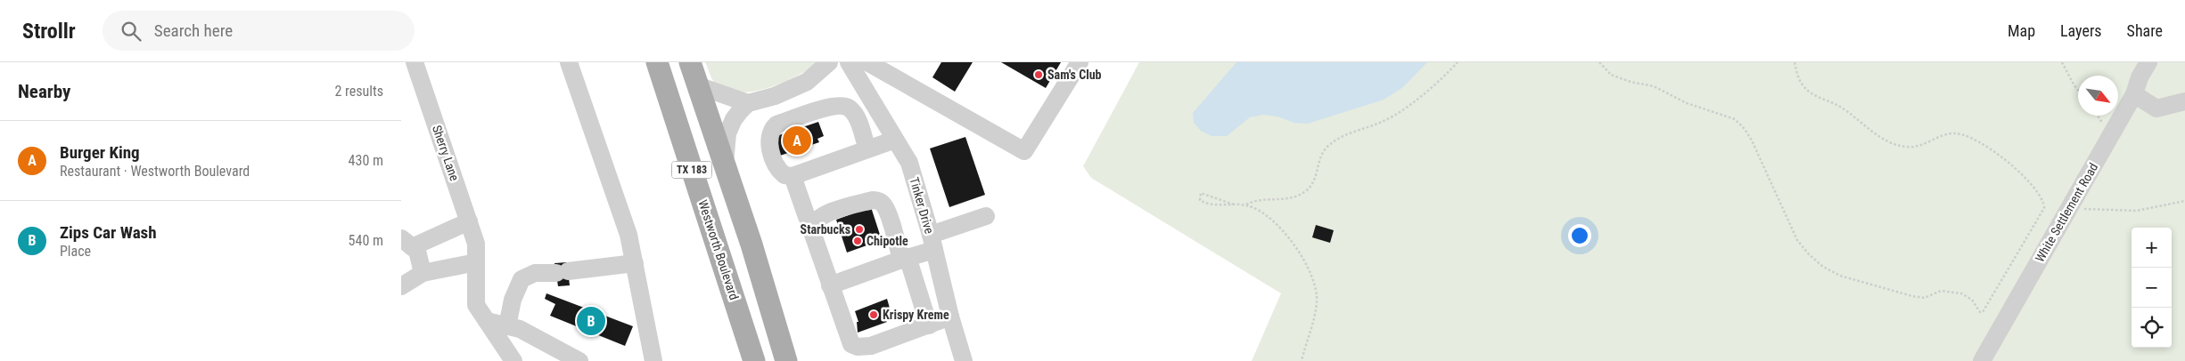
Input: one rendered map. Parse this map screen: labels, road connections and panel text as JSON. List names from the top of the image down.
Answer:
{
  "streets": {
    "main road": ["TX 183", "Westworth Boulevard"],
    "street": ["Sherry Lane", "Tinker Drive", "White Settlement Road"]
  },
  "places": [
    "Sam's Club",
    "Starbucks",
    "Chipotle",
    "Krispy Kreme"
  ],
  "north": "bottom right",
  "page": {
    "header": "Strollr",
    "search": "Search here",
    "nav": ["Map", "Layers", "Share"],
    "heading": ["Nearby", "2 results"],
    "list": [
      {
        "mark": "A",
        "name": "Burger King",
        "note": "Restaurant · Westworth Boulevard",
        "value": "430 m"
      },
      {
        "mark": "B",
        "name": "Zips Car Wash",
        "note": "Place",
        "value": "540 m"
      }
    ],
    "pins": ["A", "B"],
    "map_buttons": ["+", "−"]
  }
}
